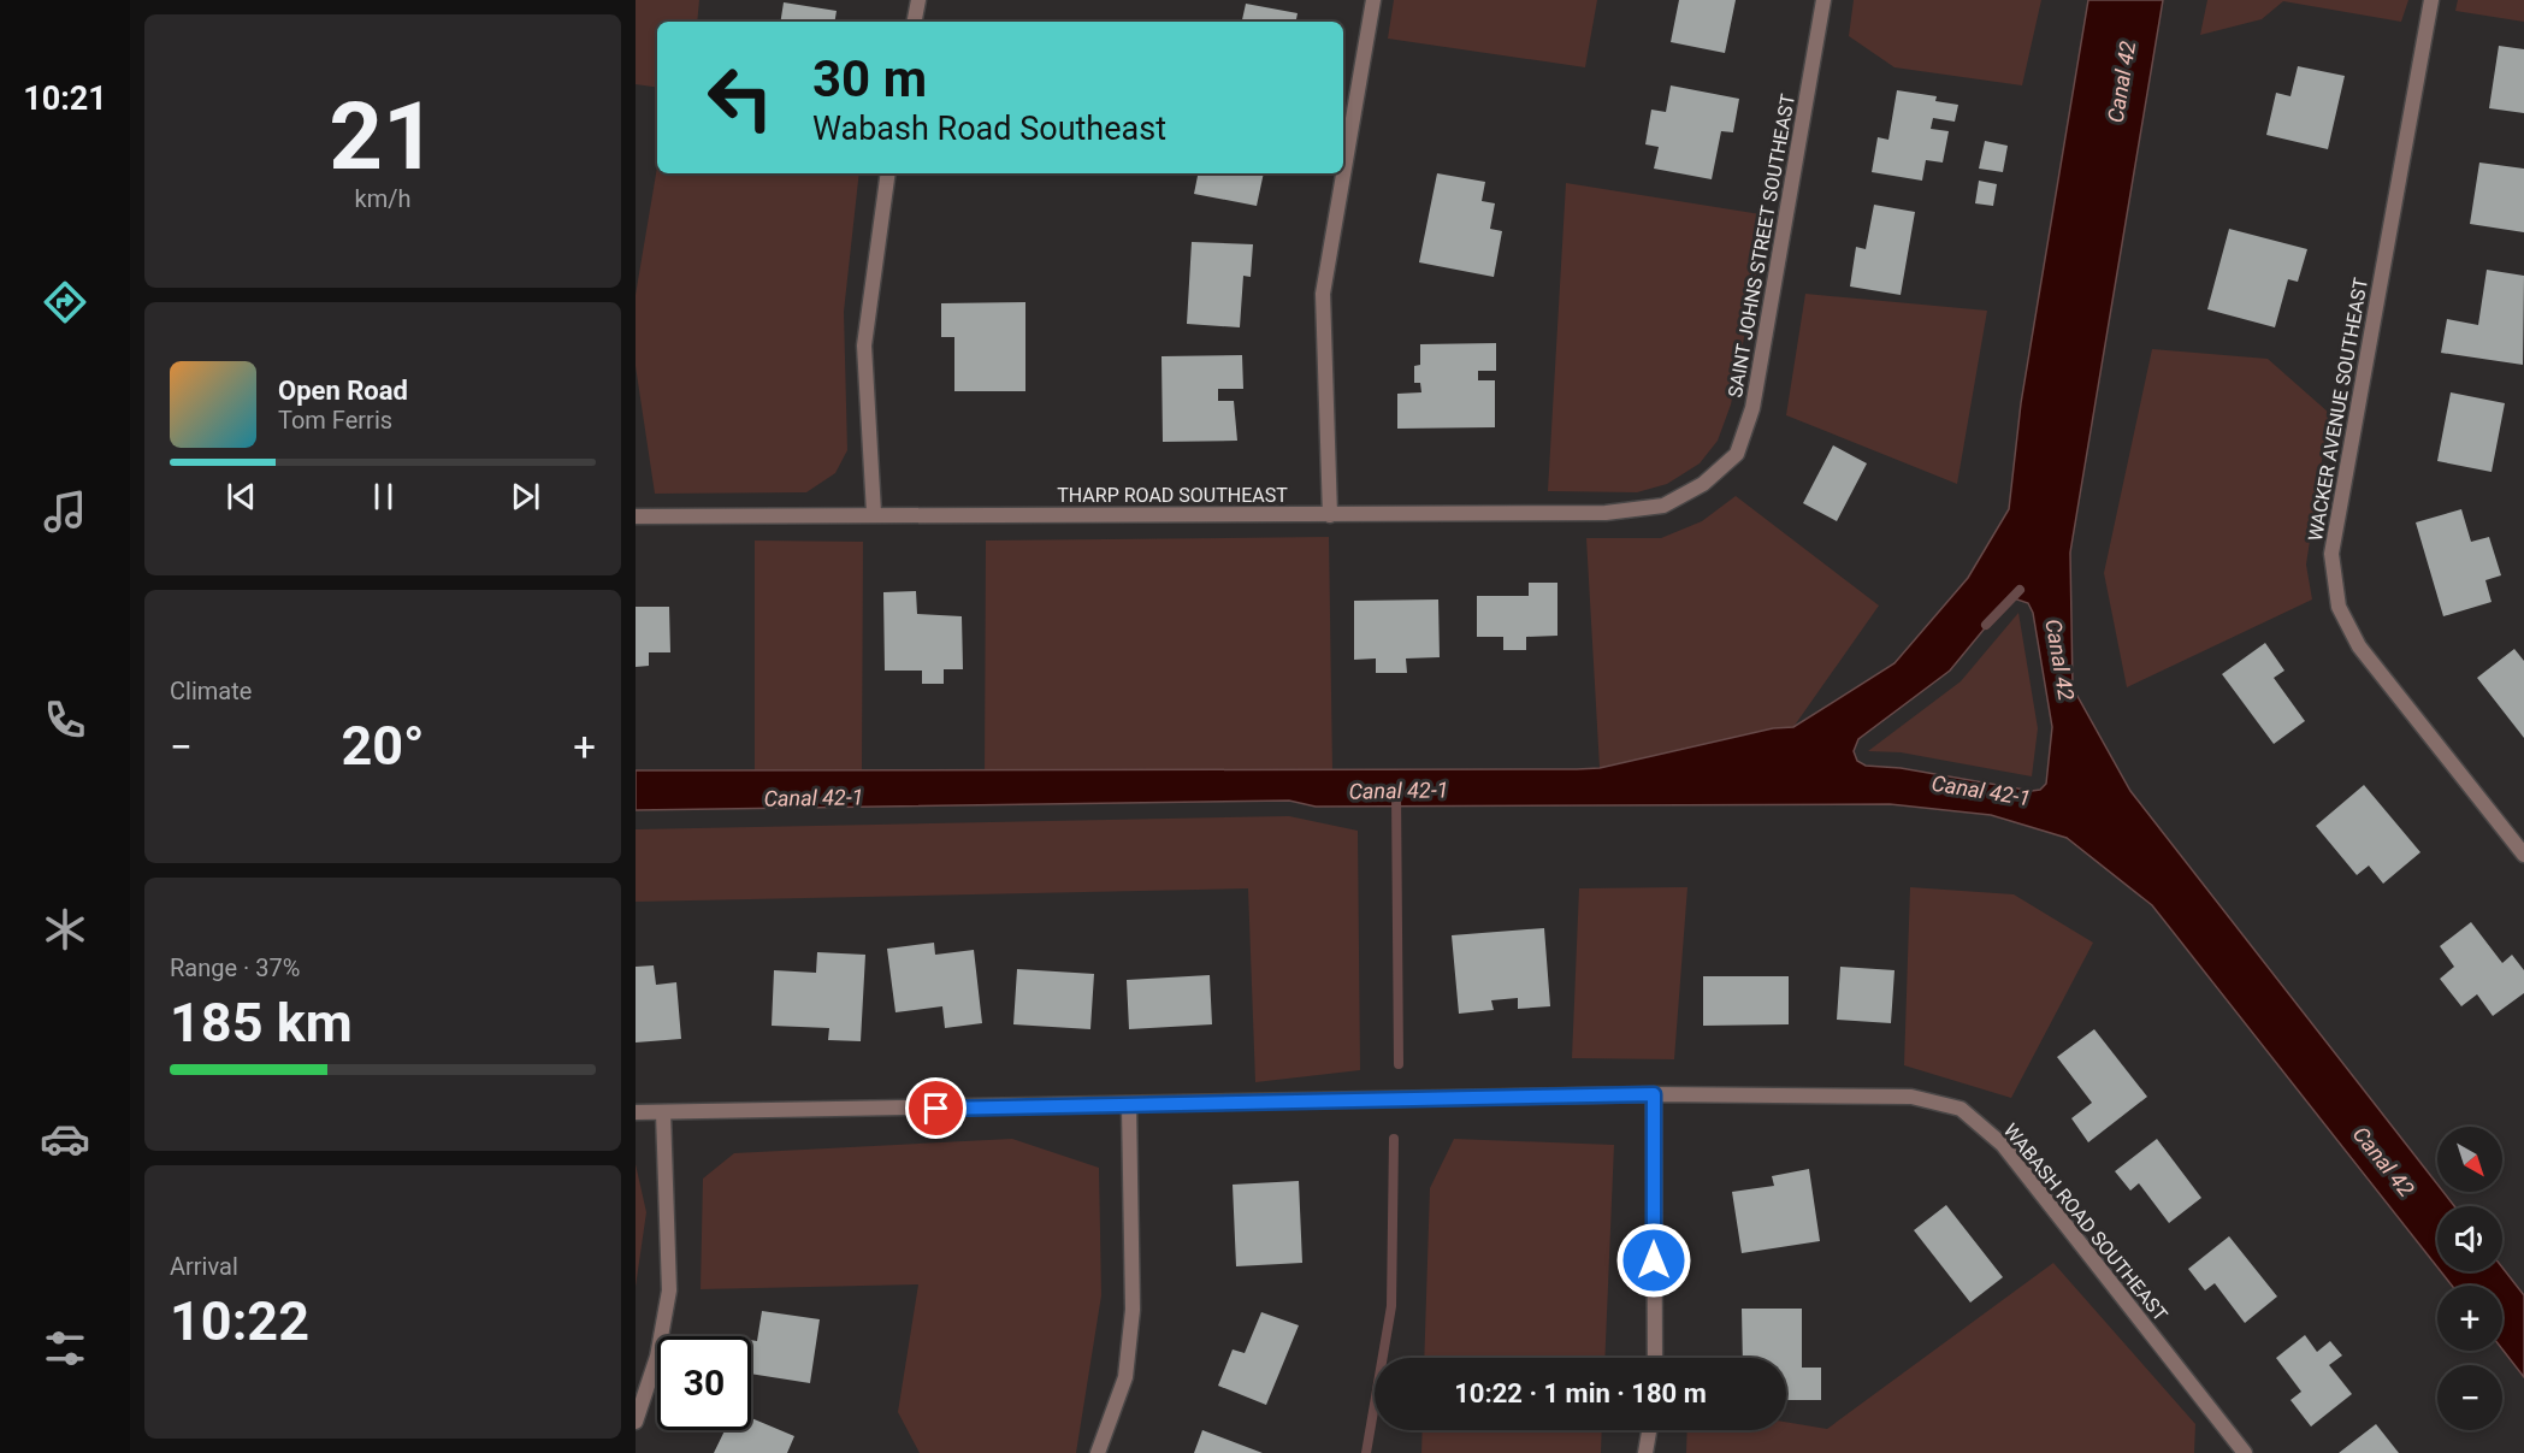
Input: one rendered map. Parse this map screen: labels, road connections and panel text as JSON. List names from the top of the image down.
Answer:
{
  "streets": {
    "street": [
      "SAINT JOHNS STREET SOUTHEAST",
      "WACKER AVENUE SOUTHEAST",
      "THARP ROAD SOUTHEAST",
      "WABASH ROAD SOUTHEAST"
    ]
  },
  "crossings": [
    ["SAINT JOHNS STREET SOUTHEAST", "THARP ROAD SOUTHEAST"]
  ],
  "water": ["Canal 42", "Canal 42-1"],
  "north": "bottom right",
  "page": {
    "tabs": "10:21",
    "tile": [
      ["21", "km/h"],
      "Climate",
      ["Range · 37%", "185 km"],
      ["Arrival", "10:22"]
    ],
    "turn": ["30 m", "Wabash Road Southeast"],
    "song": ["Open Road", "Tom Ferris"],
    "heat": ["−", "20°", "+"],
    "map_buttons": ["+", "−"],
    "limit": "30",
    "trip": "10:22 · 1 min · 180 m"
  }
}
